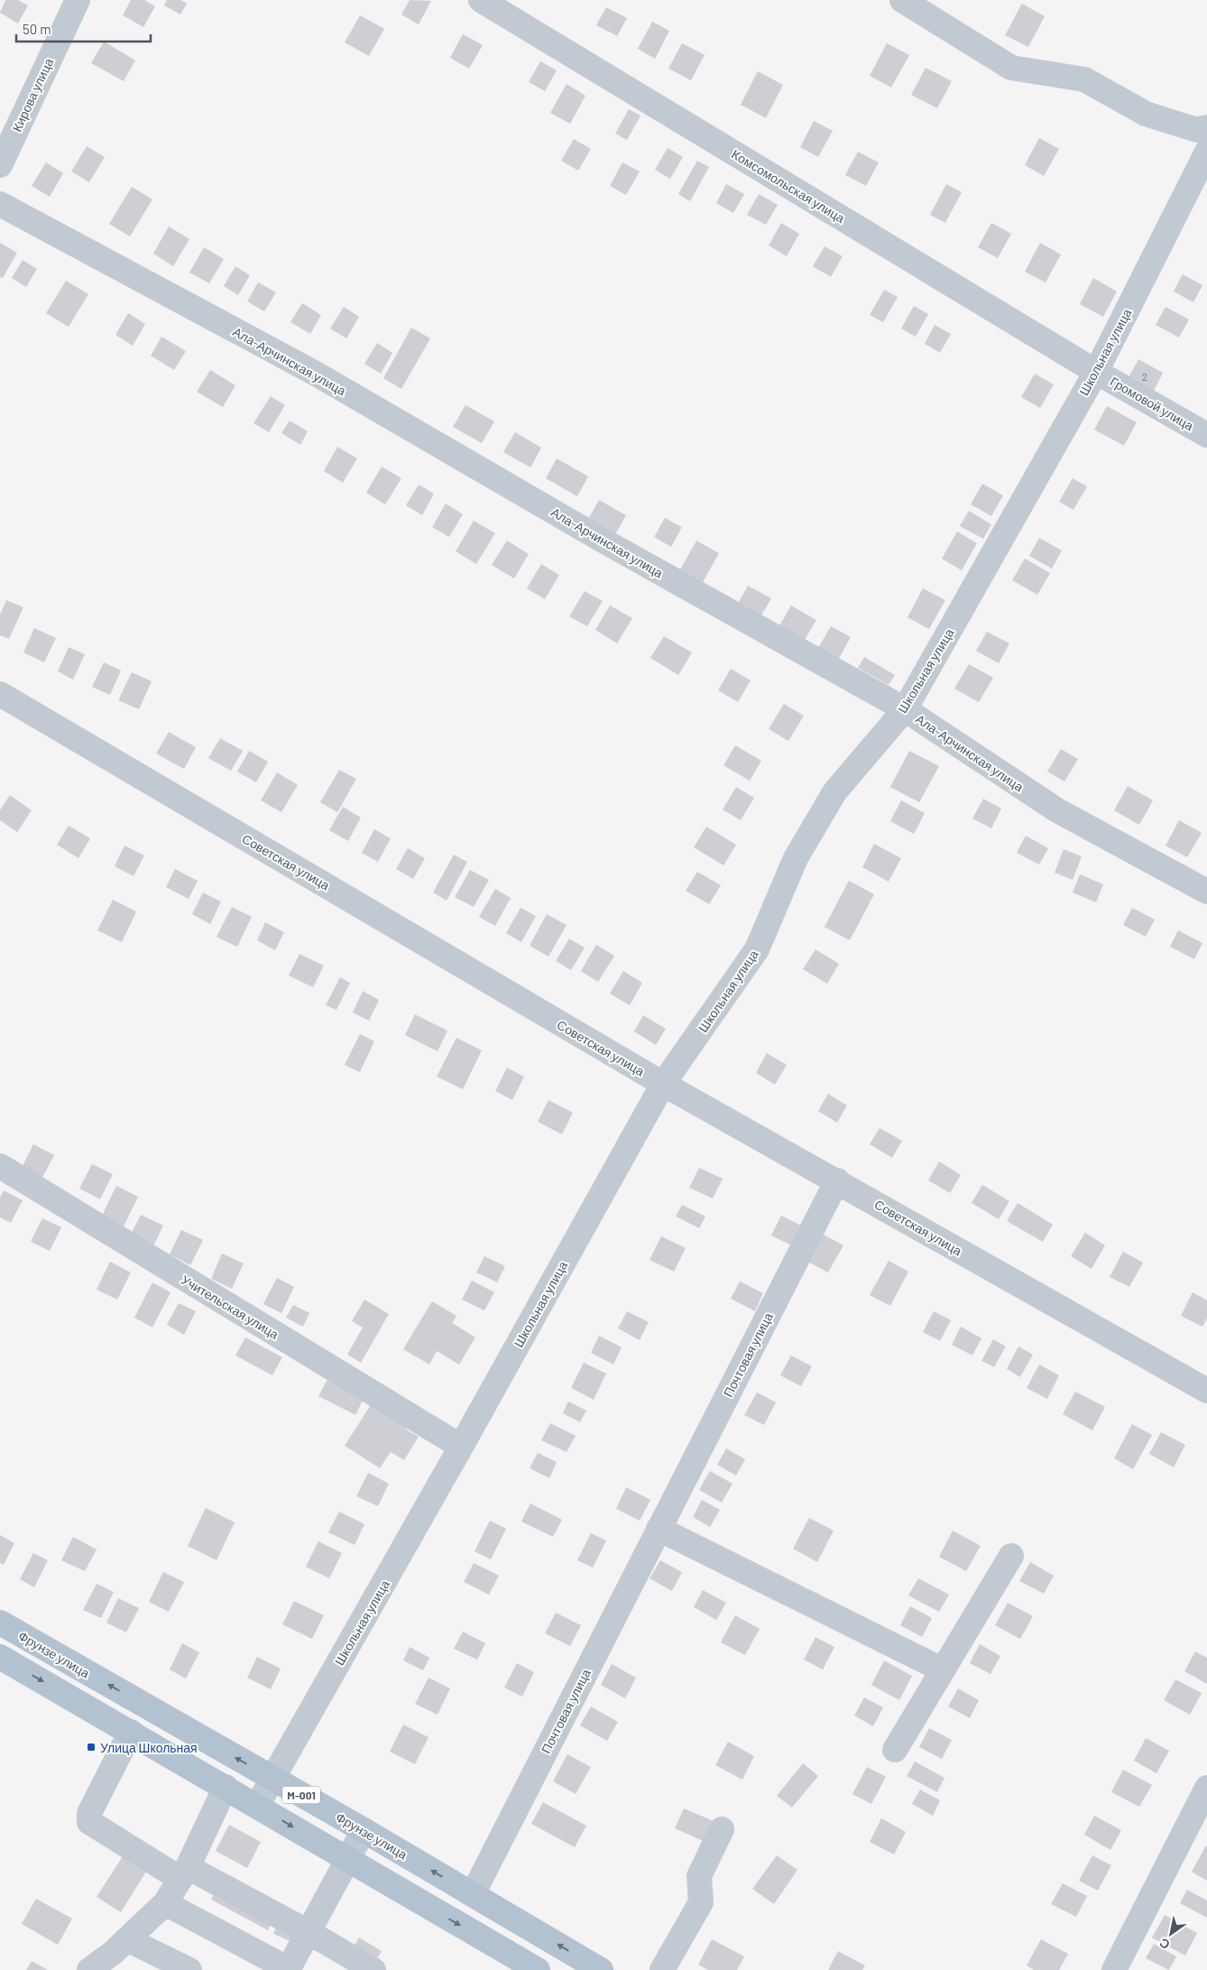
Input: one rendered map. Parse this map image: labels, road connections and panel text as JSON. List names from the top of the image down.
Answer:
{
  "streets": {
    "main road": ["Фрунзе улица", "M-001"],
    "street": [
      "Кирова улица",
      "Комсомольская улица",
      "Школьная улица",
      "Ала-Арчинская улица",
      "Громовой улица",
      "Советская улица",
      "Учительская улица",
      "Почтовая улица"
    ]
  },
  "crossings": [
    ["Комсомольская улица", "Школьная улица"],
    ["Комсомольская улица", "Громовой улица"],
    ["Школьная улица", "Ала-Арчинская улица"],
    ["Школьная улица", "Громовой улица"],
    ["Школьная улица", "Советская улица"],
    ["Школьная улица", "Учительская улица"],
    ["Школьная улица", "Фрунзе улица"],
    ["Школьная улица", "M-001"],
    ["Советская улица", "Почтовая улица"],
    ["Почтовая улица", "Фрунзе улица"]
  ],
  "places": {
    "transit": ["Улица Школьная"]
  },
  "house_numbers": ["2"],
  "scale_bar": "50 m",
  "north": "bottom left"
}
